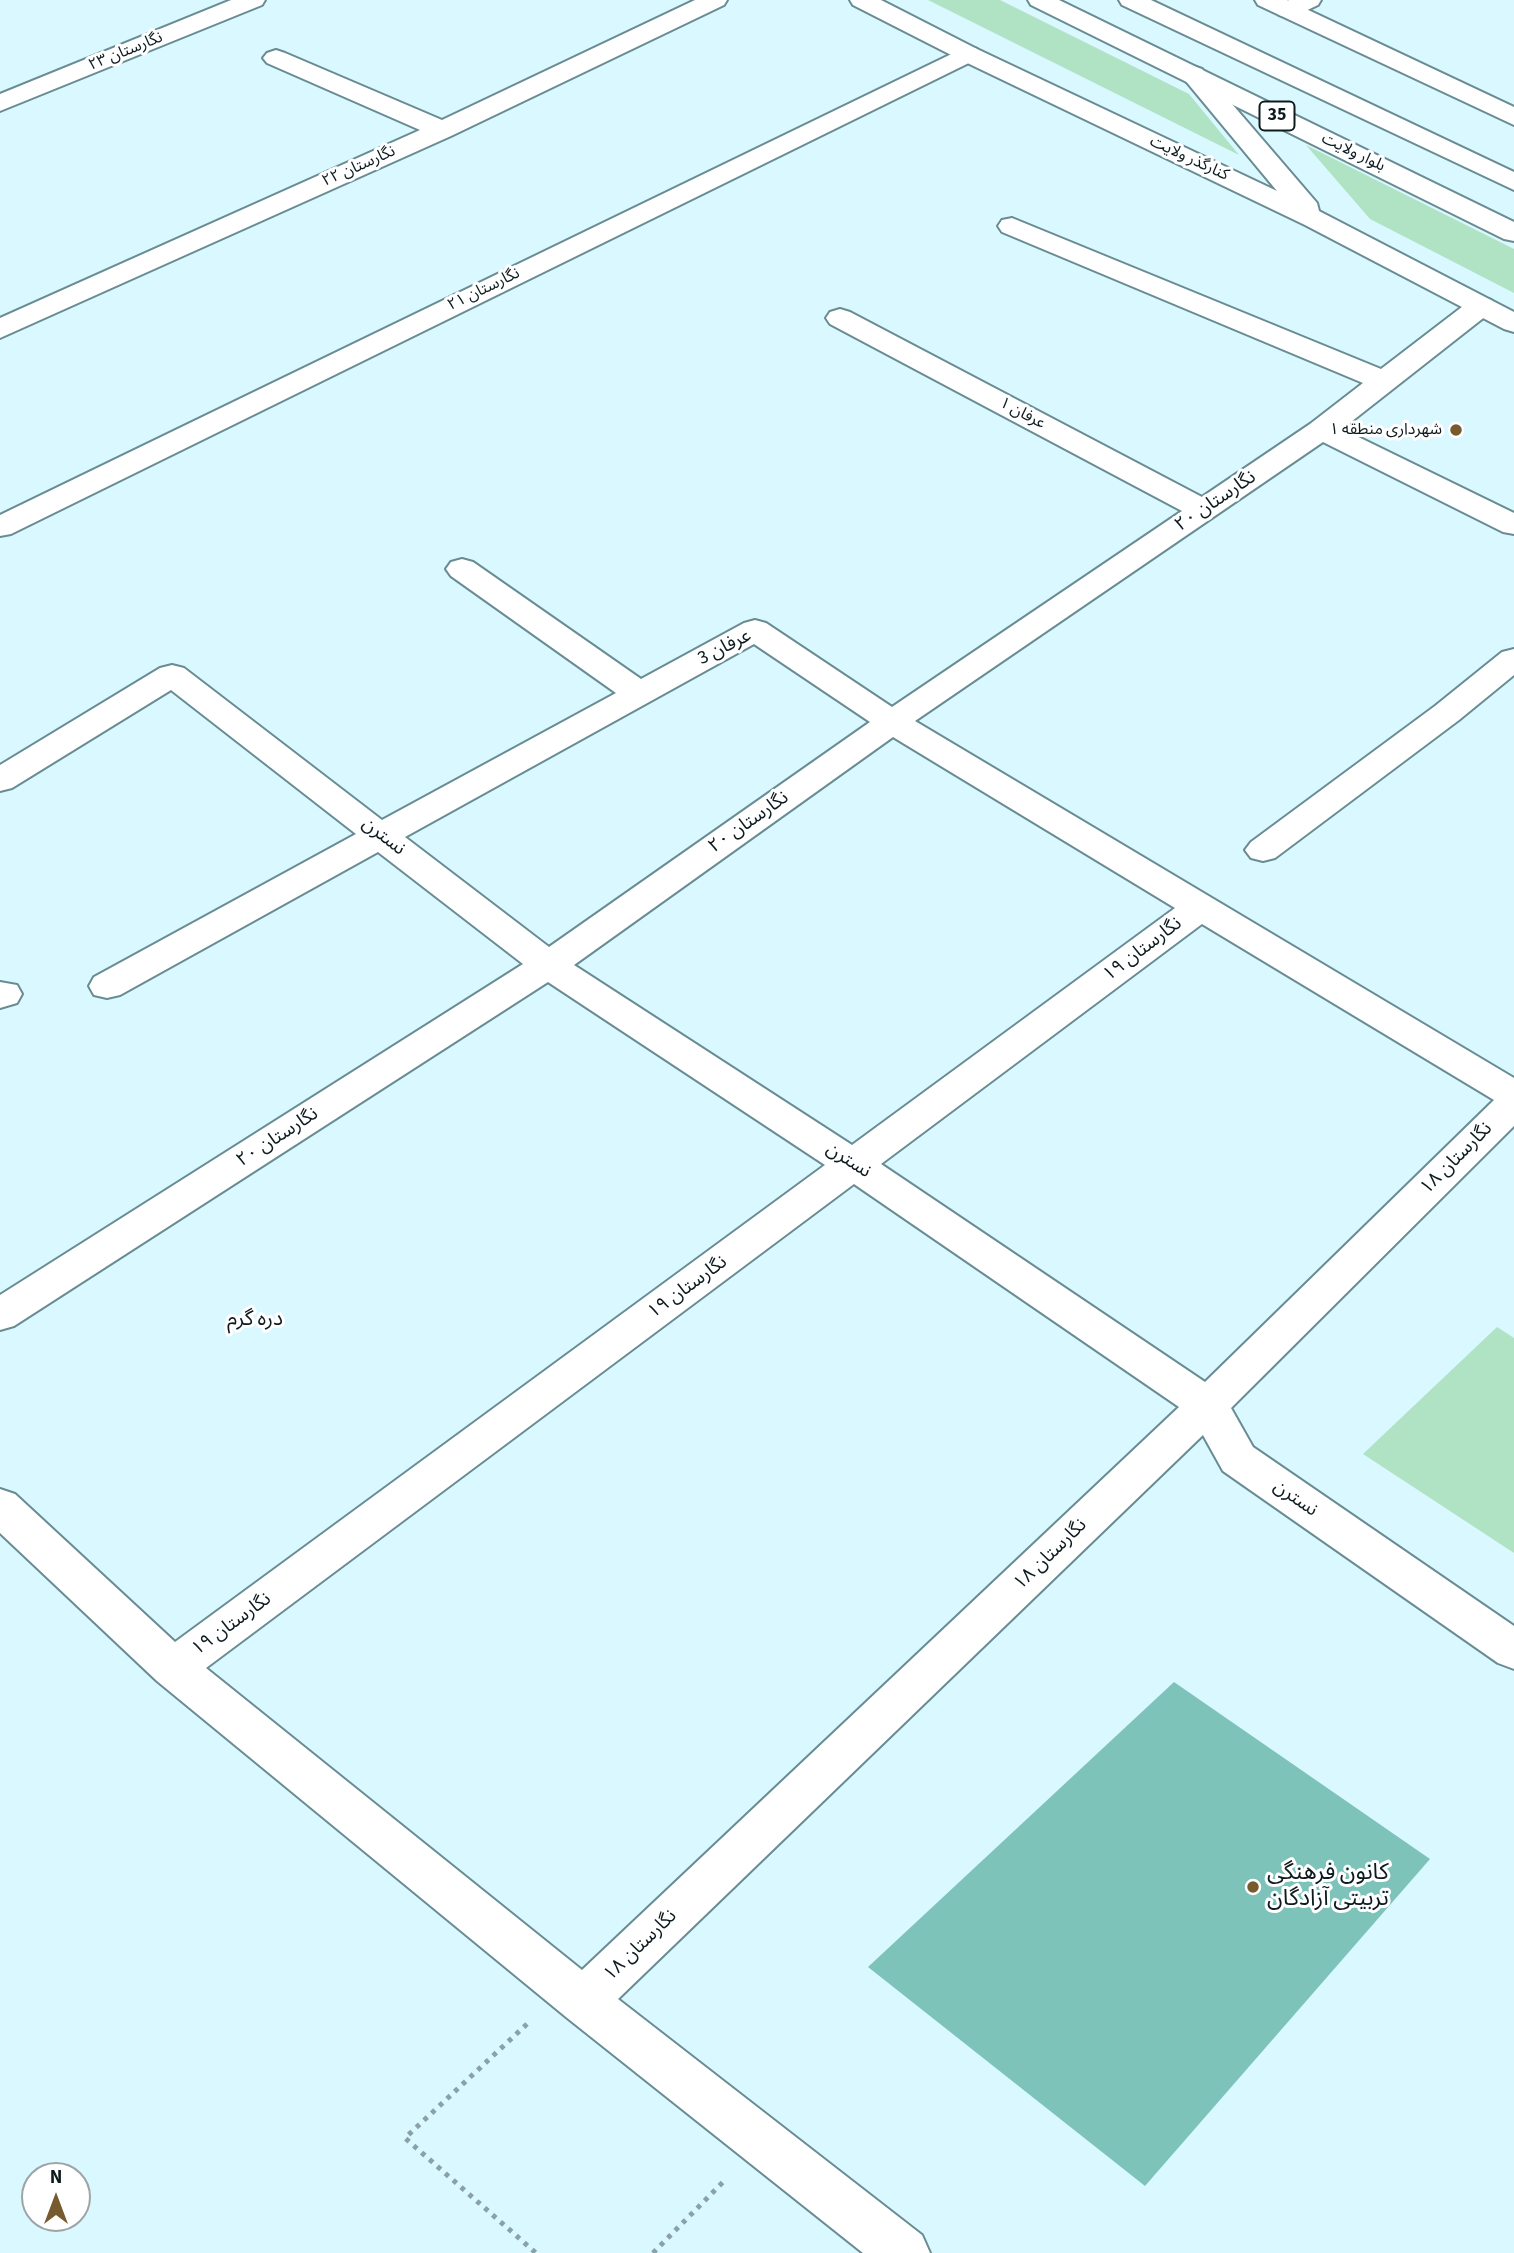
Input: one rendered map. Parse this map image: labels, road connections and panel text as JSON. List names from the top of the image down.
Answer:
{
  "streets": {
    "street": [
      "نگارستان ۲۳",
      "35",
      "بلوار ولایت",
      "کنارگذر ولایت",
      "نگارستان ۲۲",
      "نگارستان ۲۱",
      "عرفان ۱",
      "نگارستان ۲۰",
      "عرفان 3",
      "نسترن",
      "نگارستان ۱۹",
      "نگارستان ۱۸"
    ]
  },
  "crossings": [
    ["کنارگذر ولایت", "نگارستان ۲۱"],
    ["کنارگذر ولایت", "نگارستان ۲۰"],
    ["عرفان ۱", "نگارستان ۲۰"],
    ["نگارستان ۲۰", "عرفان 3"],
    ["نگارستان ۲۰", "نسترن"],
    ["عرفان 3", "نسترن"],
    ["نسترن", "نگارستان ۱۹"],
    ["نسترن", "نگارستان ۱۸"]
  ],
  "districts": ["دره گرم"],
  "places": ["شهرداری منطقه ۱", "کانون فرهنگی تربیتی آزادگان"],
  "north": "top"
}
